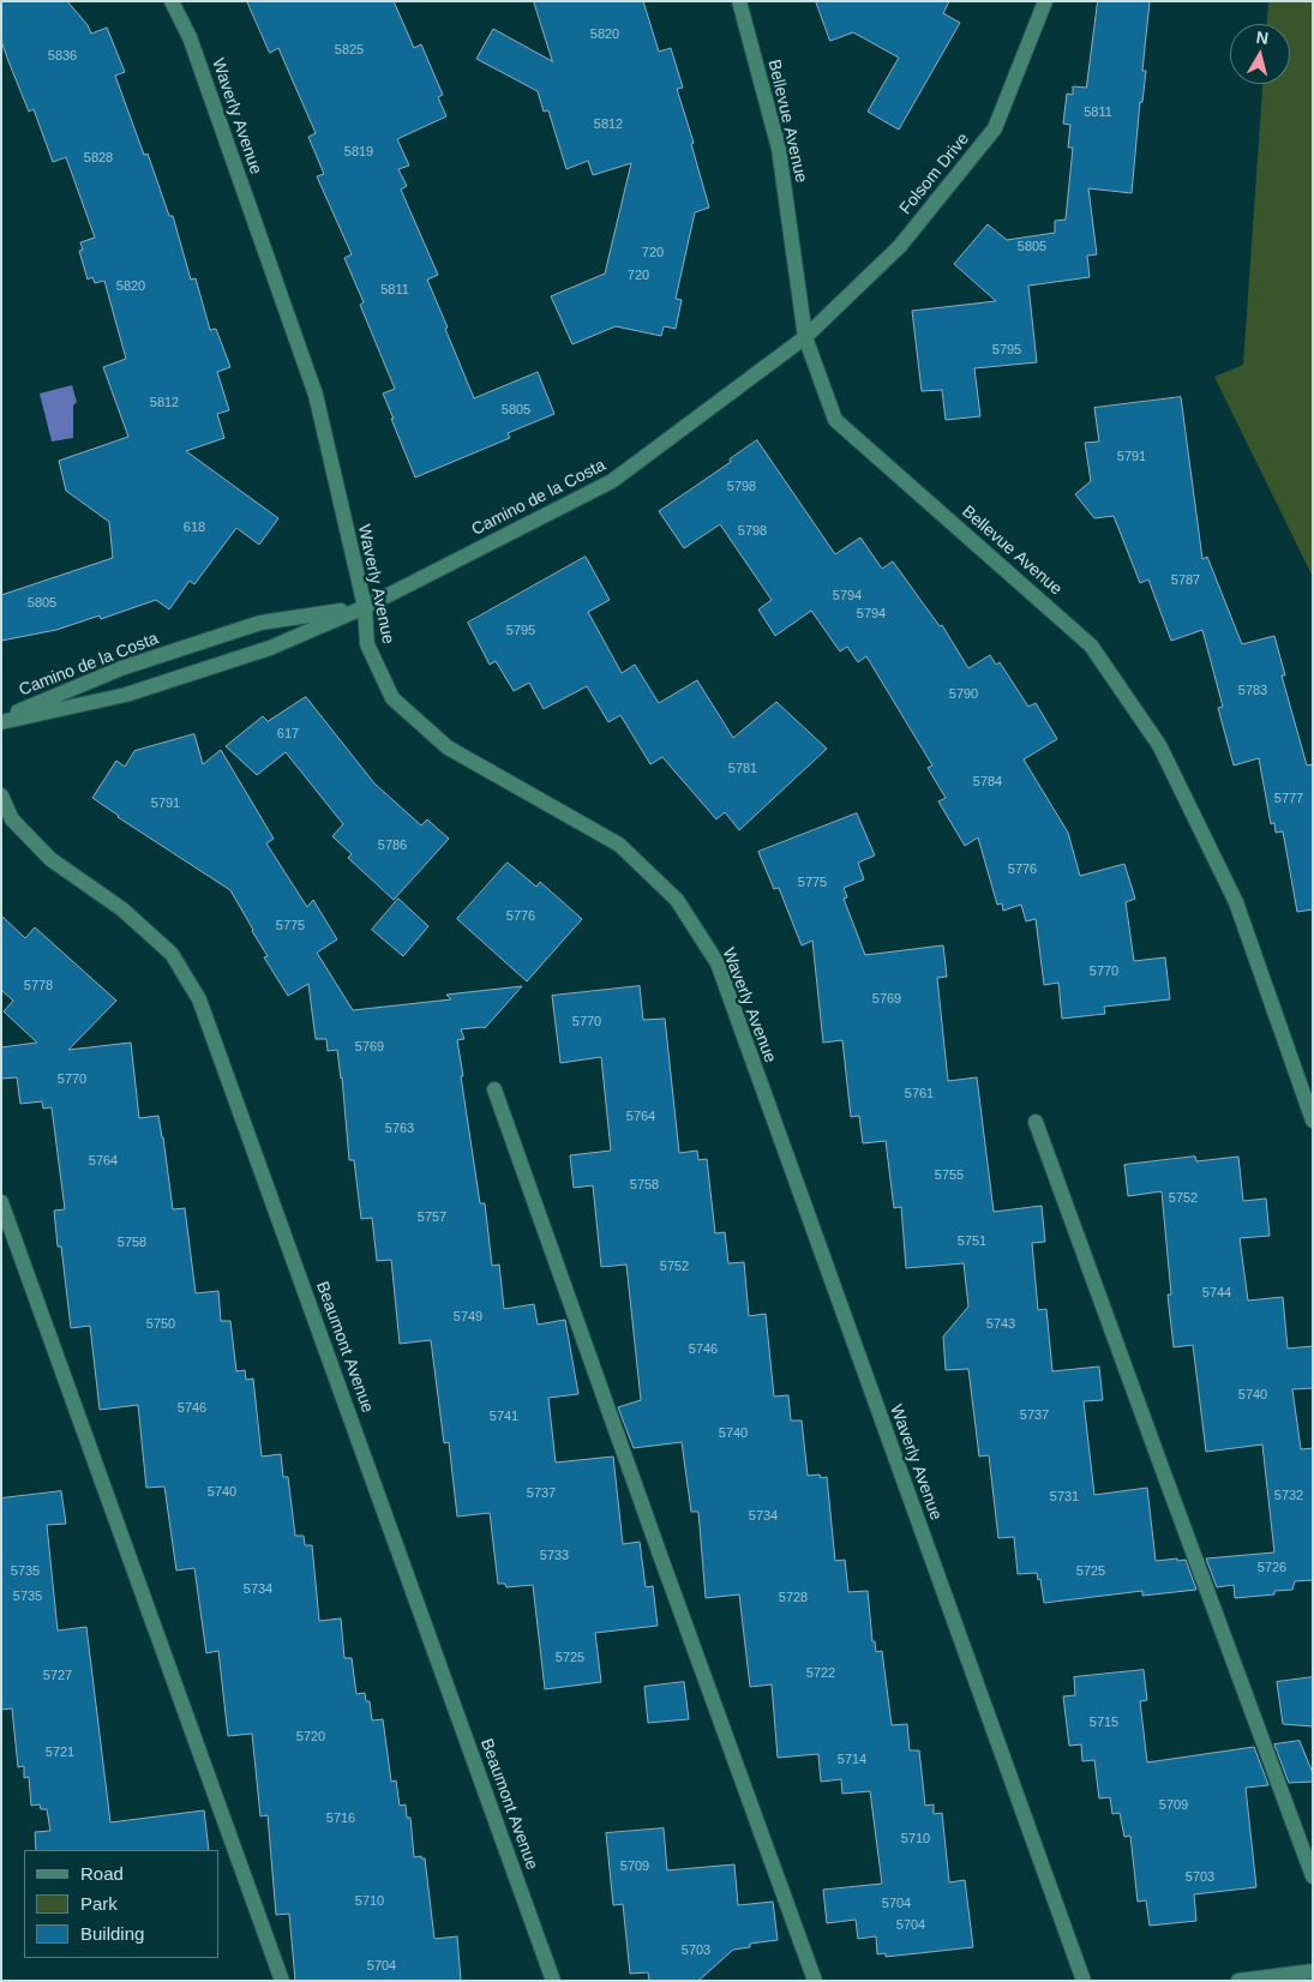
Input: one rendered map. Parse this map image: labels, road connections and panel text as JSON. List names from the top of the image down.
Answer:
{
  "streets": {
    "street": [
      "Waverly Avenue",
      "Bellevue Avenue",
      "Folsom Drive",
      "Camino de la Costa",
      "Beaumont Avenue"
    ]
  },
  "crossings": [
    ["Waverly Avenue", "Camino de la Costa"],
    ["Bellevue Avenue", "Folsom Drive"],
    ["Bellevue Avenue", "Camino de la Costa"],
    ["Folsom Drive", "Camino de la Costa"]
  ],
  "house_numbers": [
    "5820",
    "5825",
    "5836",
    "5811",
    "5812",
    "5819",
    "5828",
    "5805",
    "720",
    "720",
    "5820",
    "5811",
    "5795",
    "5812",
    "5805",
    "5791",
    "5798",
    "618",
    "5798",
    "5787",
    "5794",
    "5805",
    "5794",
    "5795",
    "5783",
    "5790",
    "617",
    "5781",
    "5784",
    "5777",
    "5791",
    "5786",
    "5776",
    "5775",
    "5776",
    "5775",
    "5770",
    "5778",
    "5769",
    "5770",
    "5769",
    "5770",
    "5761",
    "5764",
    "5763",
    "5764",
    "5755",
    "5758",
    "5752",
    "5757",
    "5751",
    "5758",
    "5752",
    "5744",
    "5749",
    "5750",
    "5743",
    "5746",
    "5740",
    "5746",
    "5737",
    "5741",
    "5740",
    "5740",
    "5737",
    "5732",
    "5731",
    "5734",
    "5733",
    "5726",
    "5735",
    "5725",
    "5734",
    "5735",
    "5728",
    "5725",
    "5722",
    "5727",
    "5715",
    "5720",
    "5721",
    "5714",
    "5709",
    "5716",
    "5710",
    "5709",
    "5703",
    "5710",
    "5704",
    "5704",
    "5703",
    "5704"
  ],
  "legend": ["Road", "Park", "Building"],
  "north": "top"
}
